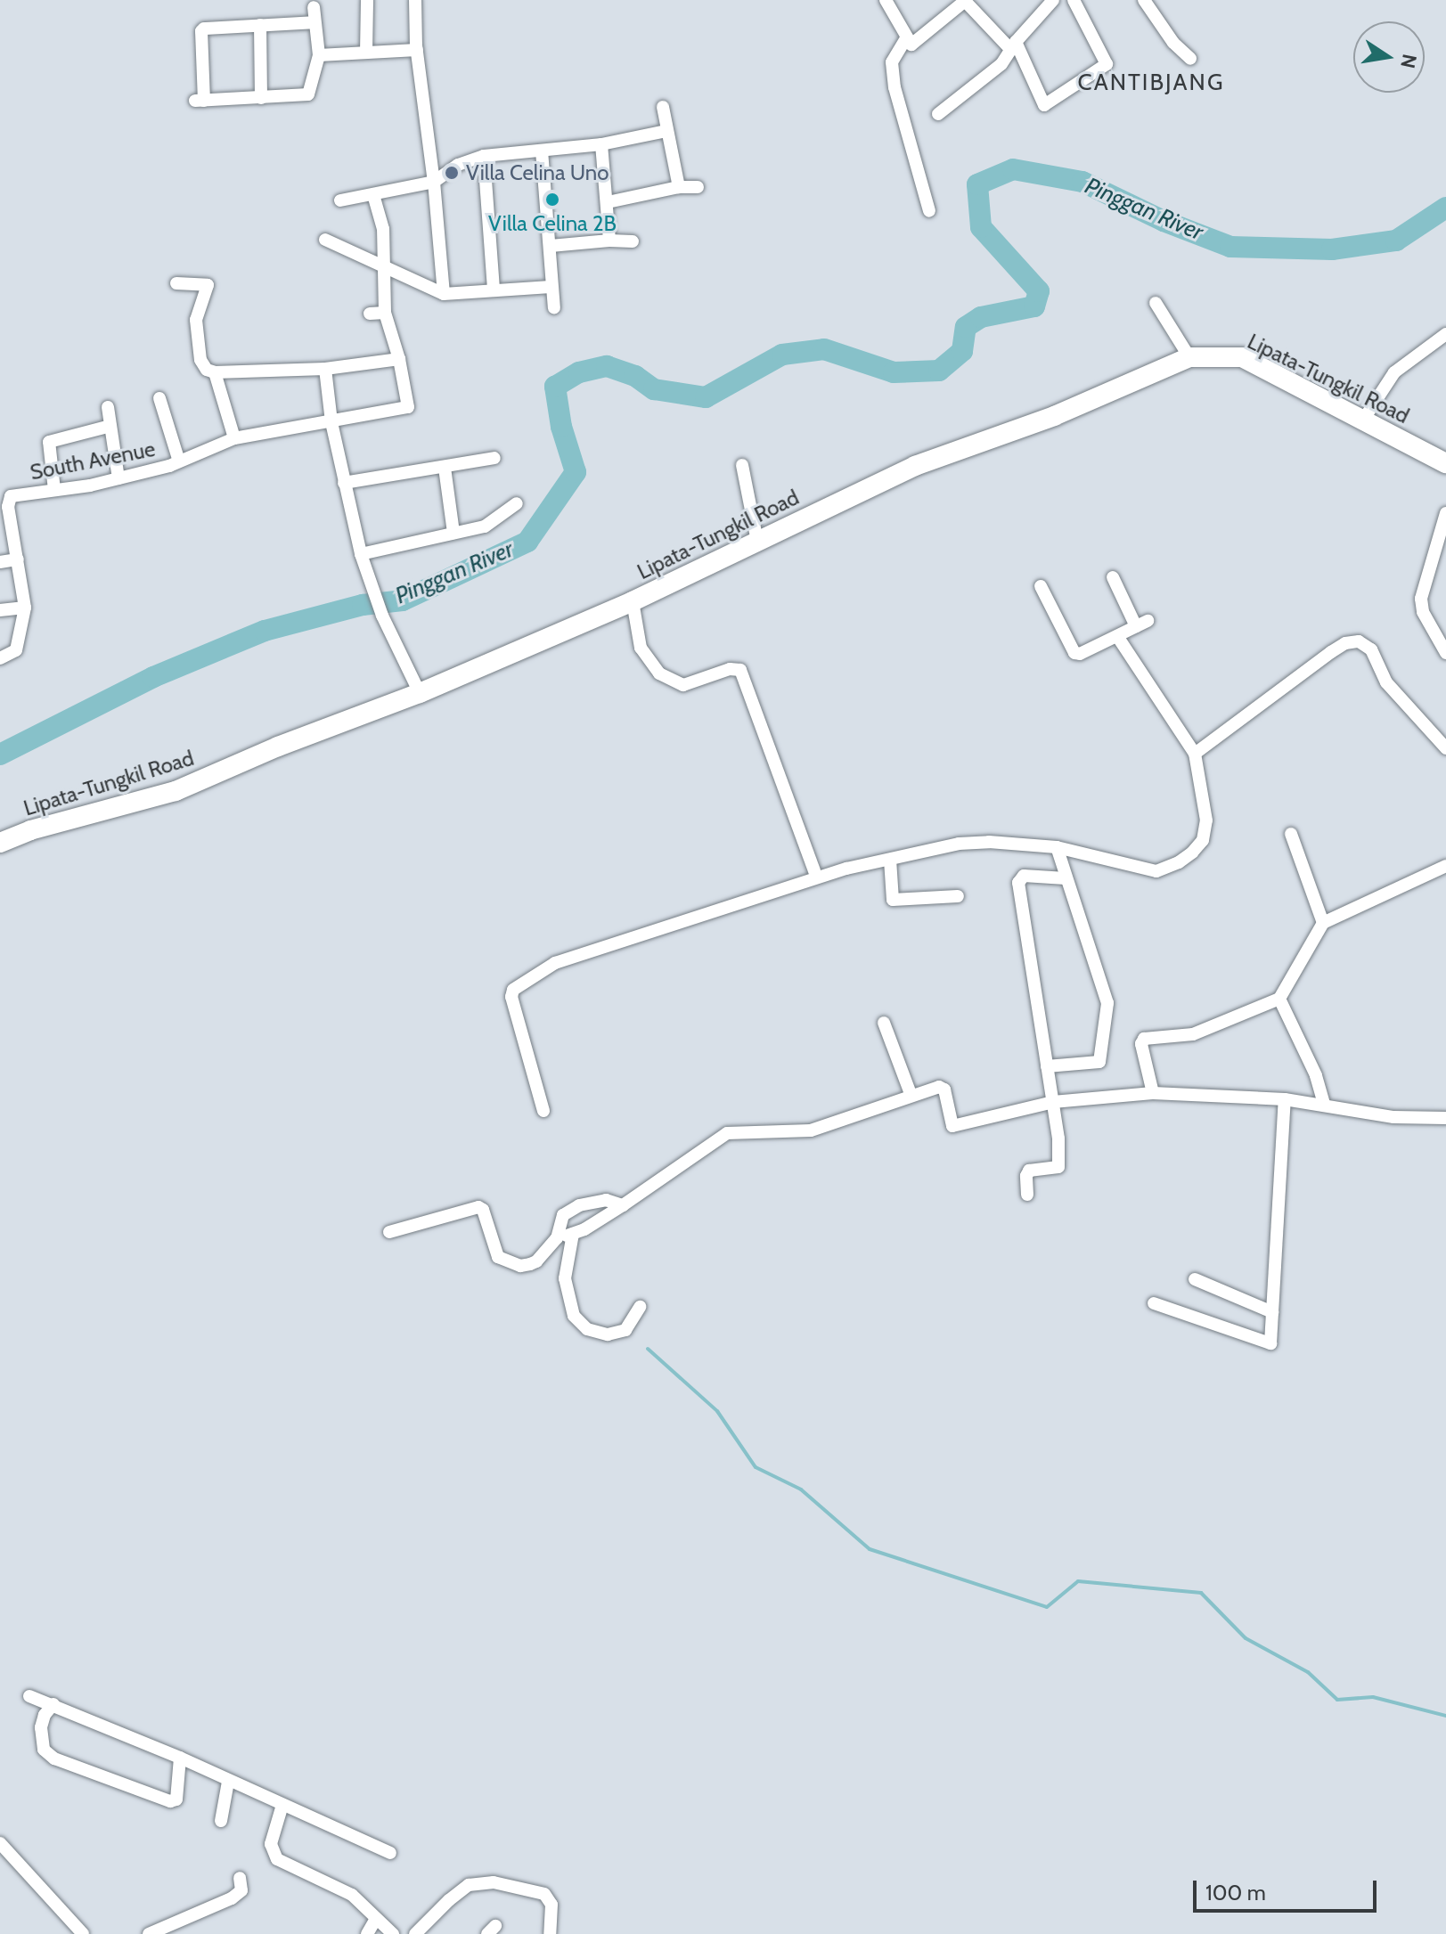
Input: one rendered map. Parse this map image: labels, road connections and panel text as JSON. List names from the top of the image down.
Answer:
{
  "streets": {
    "street": ["Lipata-Tungkil Road", "South Avenue"]
  },
  "districts": ["CANTIBJANG"],
  "water": ["Pinggan River"],
  "places": ["Villa Celina Uno", "Villa Celina 2B"],
  "scale_bar": "100 m",
  "north": "right"
}
